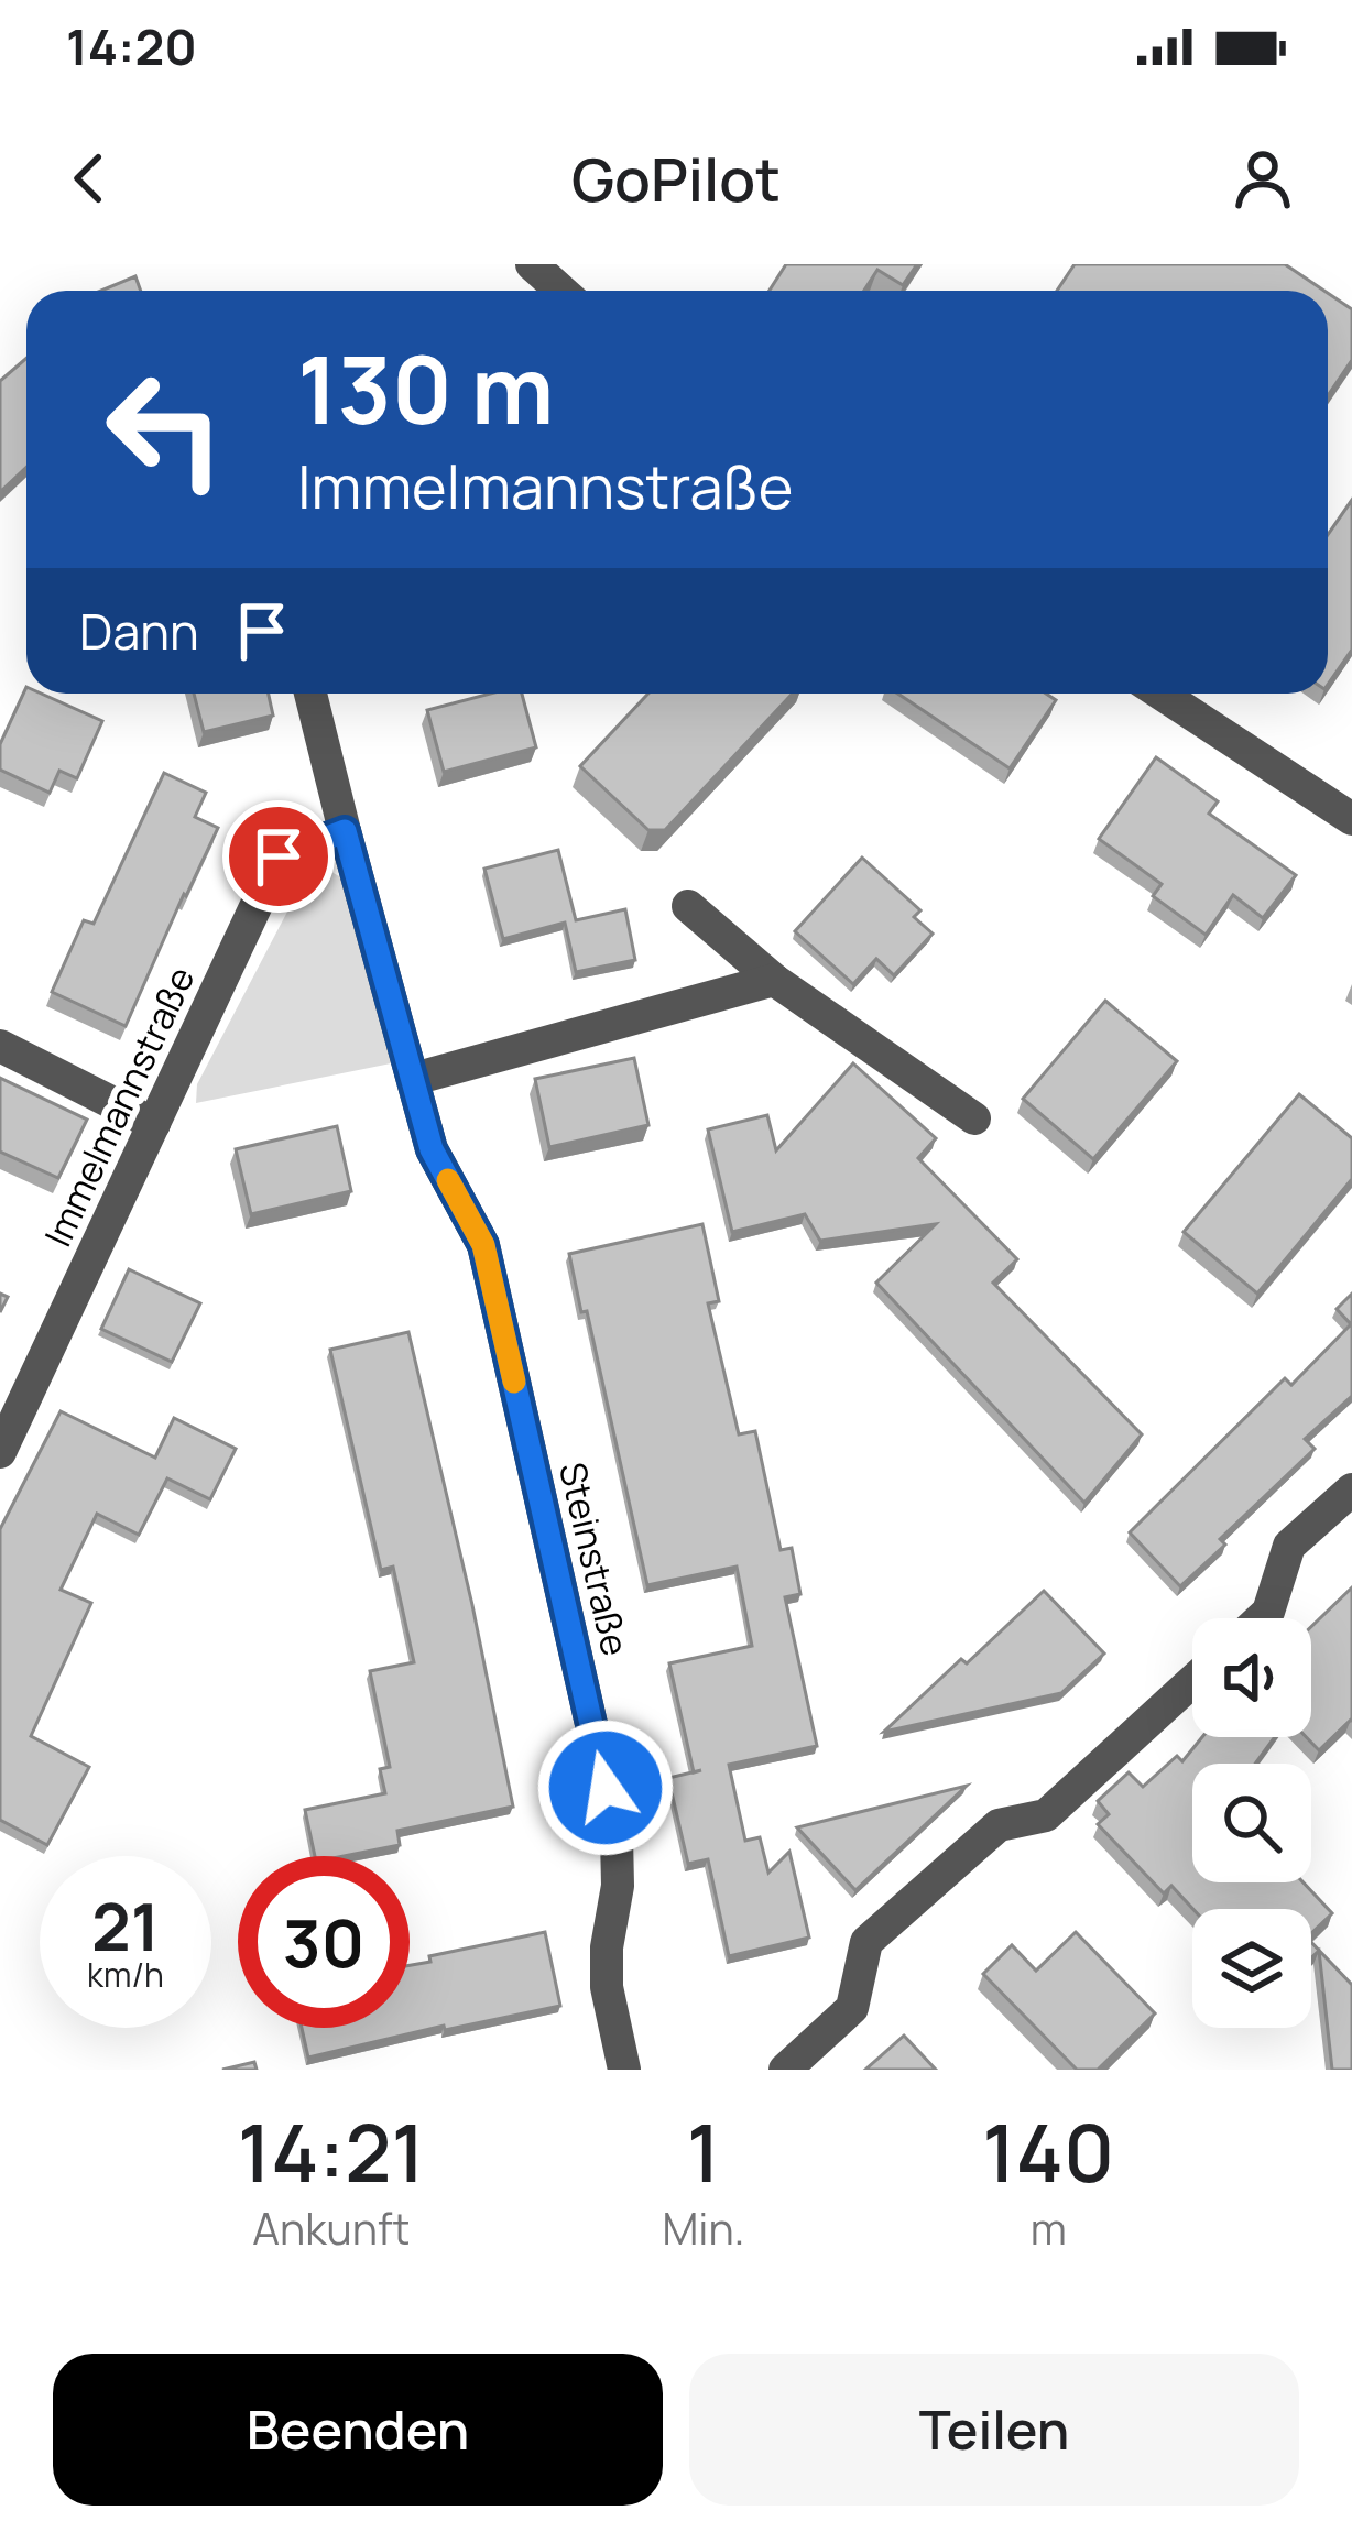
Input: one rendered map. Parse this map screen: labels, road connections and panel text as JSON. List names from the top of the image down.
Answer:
{
  "streets": {
    "street": ["Immelmannstraße", "Steinstraße"]
  },
  "crossings": [
    ["Immelmannstraße", "Steinstraße"]
  ],
  "page": {
    "status": "14:20",
    "header": "GoPilot",
    "turn": ["130 m", "Immelmannstraße"],
    "then": "Dann",
    "speed": "21 km/h",
    "limit": "30",
    "eta": [
      "14:21",
      "Ankunft",
      "1",
      "Min.",
      "140",
      "m"
    ],
    "buttons": ["Beenden", "Teilen"]
  }
}
